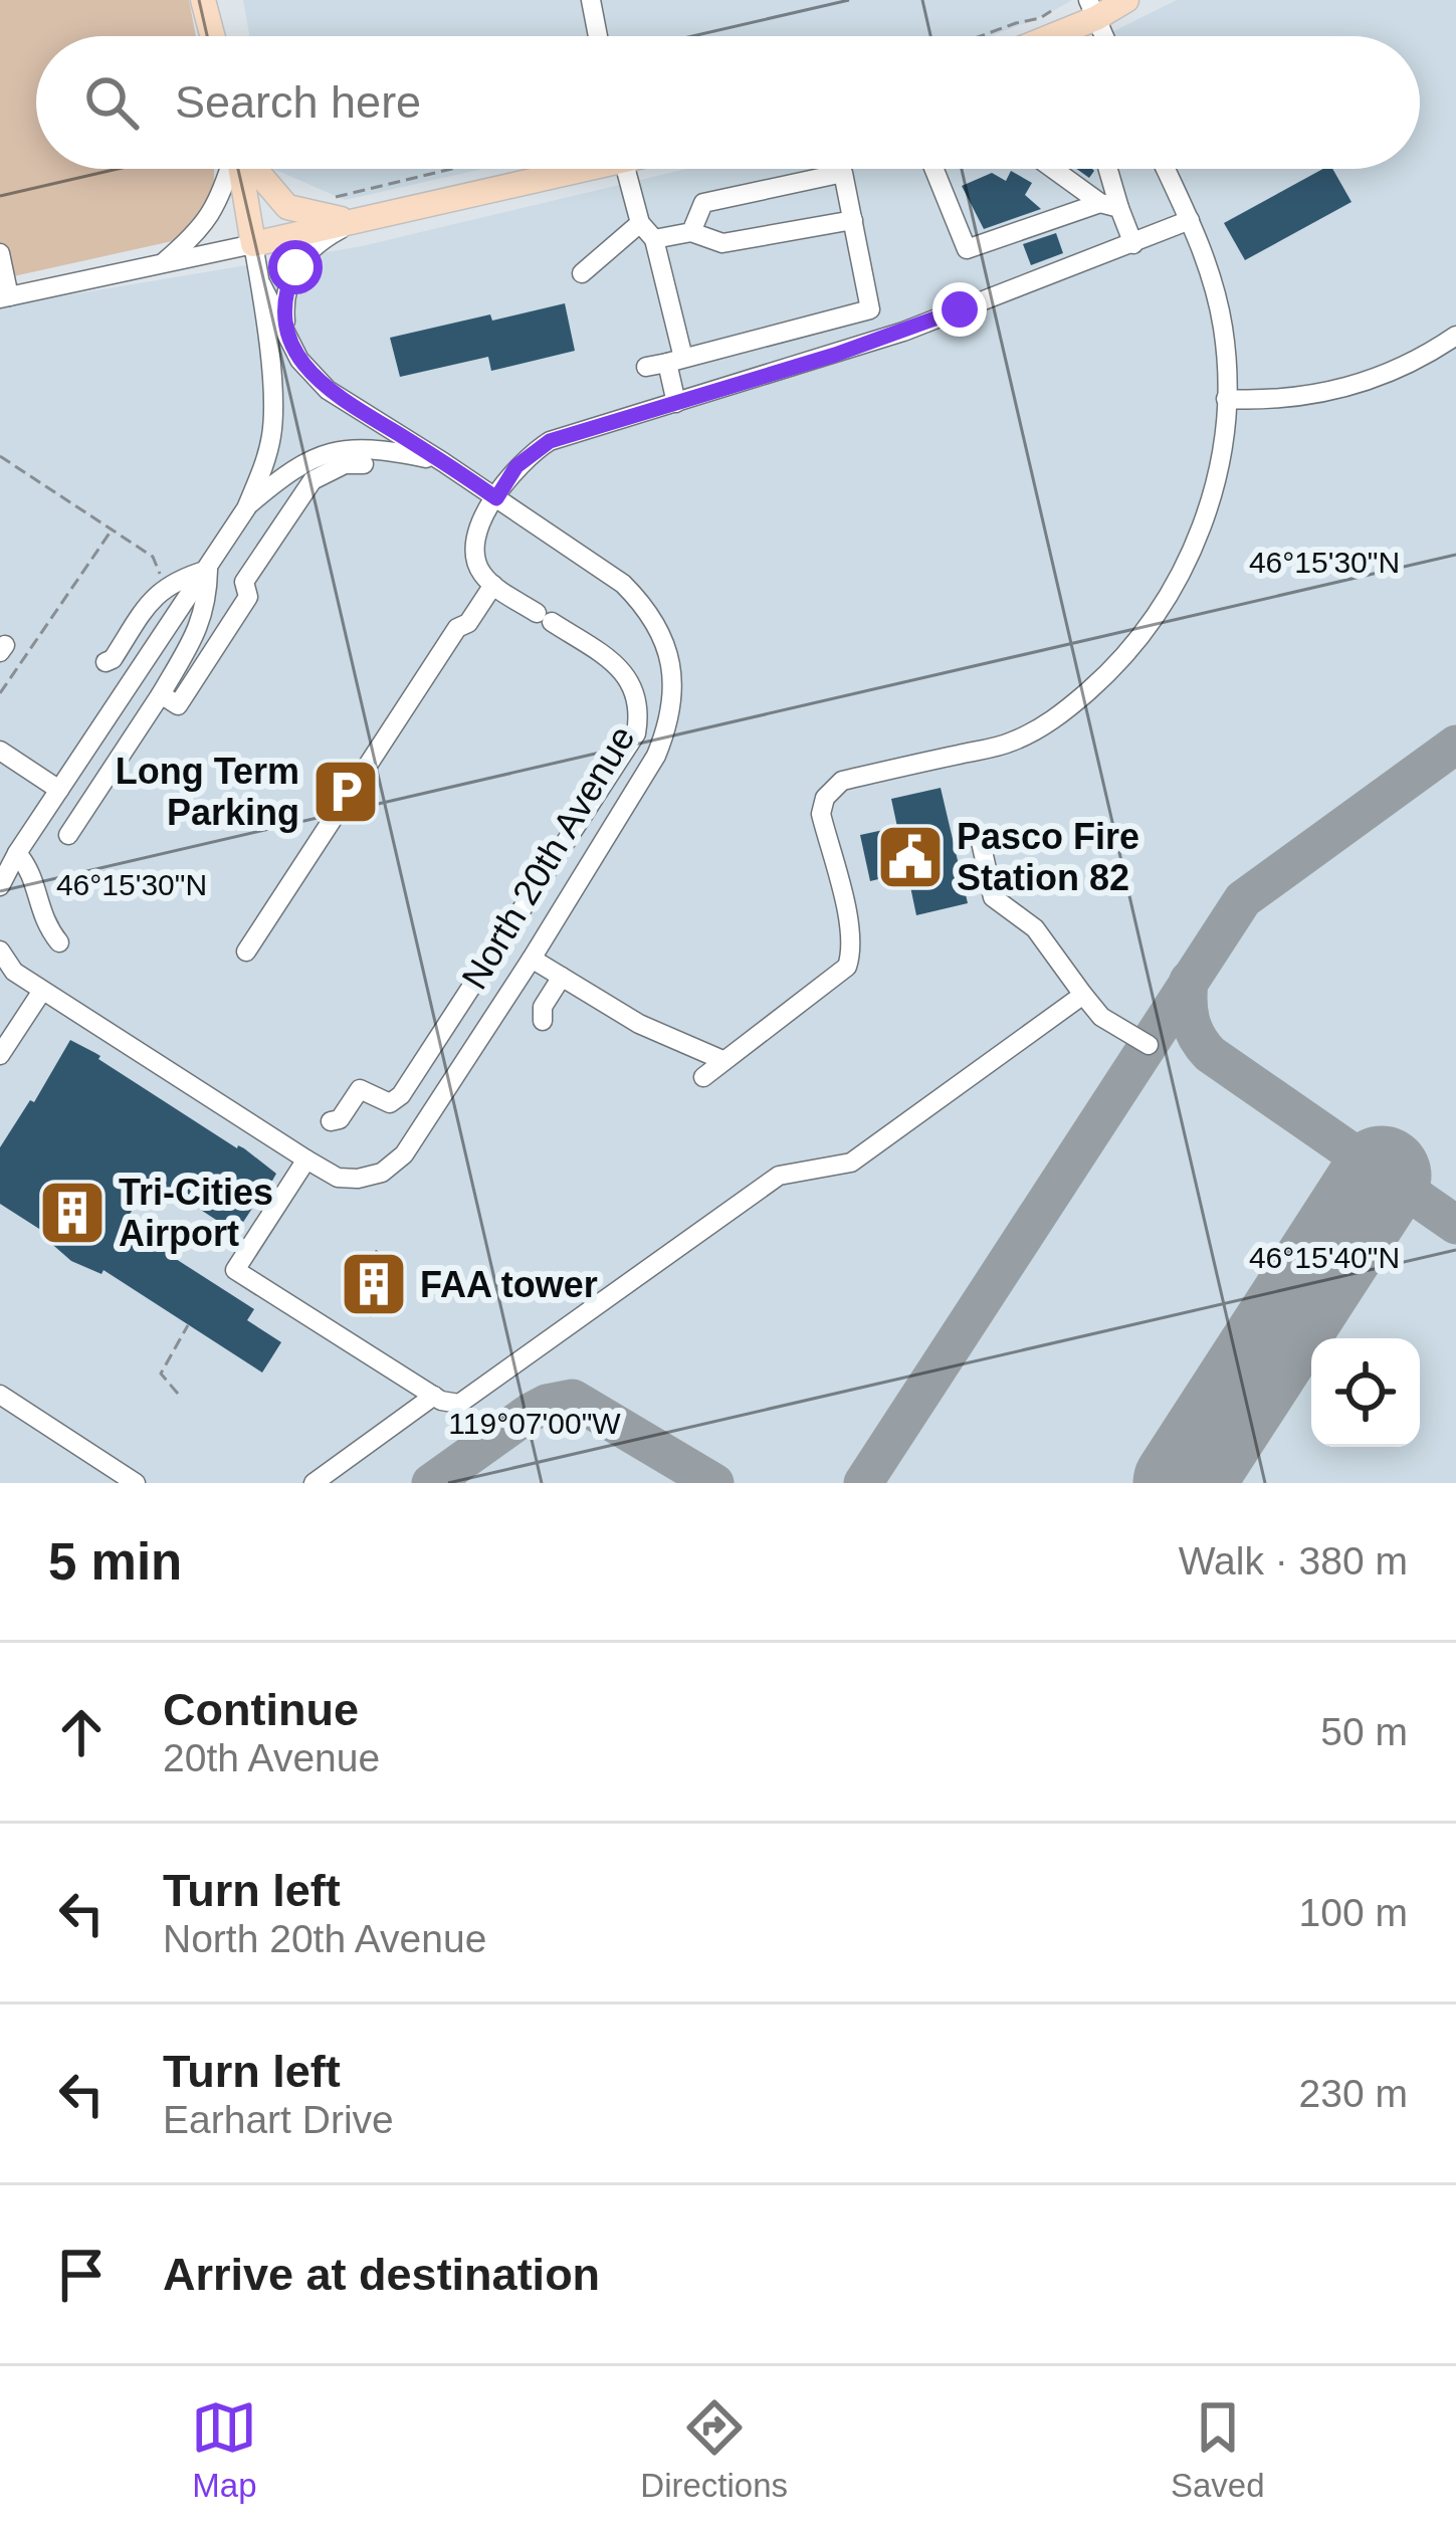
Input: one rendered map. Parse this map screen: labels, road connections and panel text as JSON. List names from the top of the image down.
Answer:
{
  "streets": {
    "street": ["North 20th Avenue"]
  },
  "places": {
    "parking": ["Long Term Parking"],
    "public building": ["Pasco Fire Station 82"],
    "building": ["Tri-Cities Airport", "FAA tower"]
  },
  "page": {
    "search": "Search here",
    "heading": ["5 min", "Walk · 380 m"],
    "list": [
      ["Continue", "20th Avenue", "50 m"],
      ["Turn left", "North 20th Avenue", "100 m"],
      ["Turn left", "Earhart Drive", "230 m"],
      "Arrive at destination"
    ],
    "nav": ["Map", "Directions", "Saved"]
  },
  "coordinates": ["46°15'30\"N", "46°15'40\"N", "119°07'00\"W"]
}
